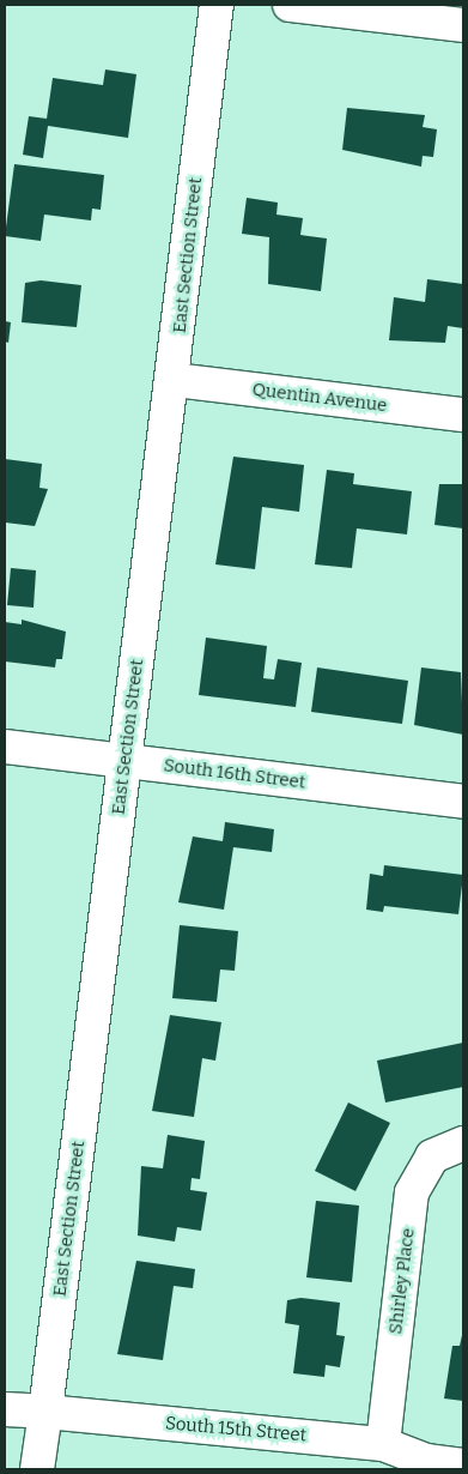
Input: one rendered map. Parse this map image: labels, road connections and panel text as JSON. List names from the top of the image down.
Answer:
{
  "streets": {
    "street": [
      "East Section Street",
      "Quentin Avenue",
      "South 16th Street",
      "Shirley Place",
      "South 15th Street"
    ]
  },
  "crossings": [
    ["East Section Street", "Quentin Avenue"],
    ["East Section Street", "South 16th Street"],
    ["East Section Street", "South 15th Street"],
    ["Shirley Place", "South 15th Street"]
  ]
}
